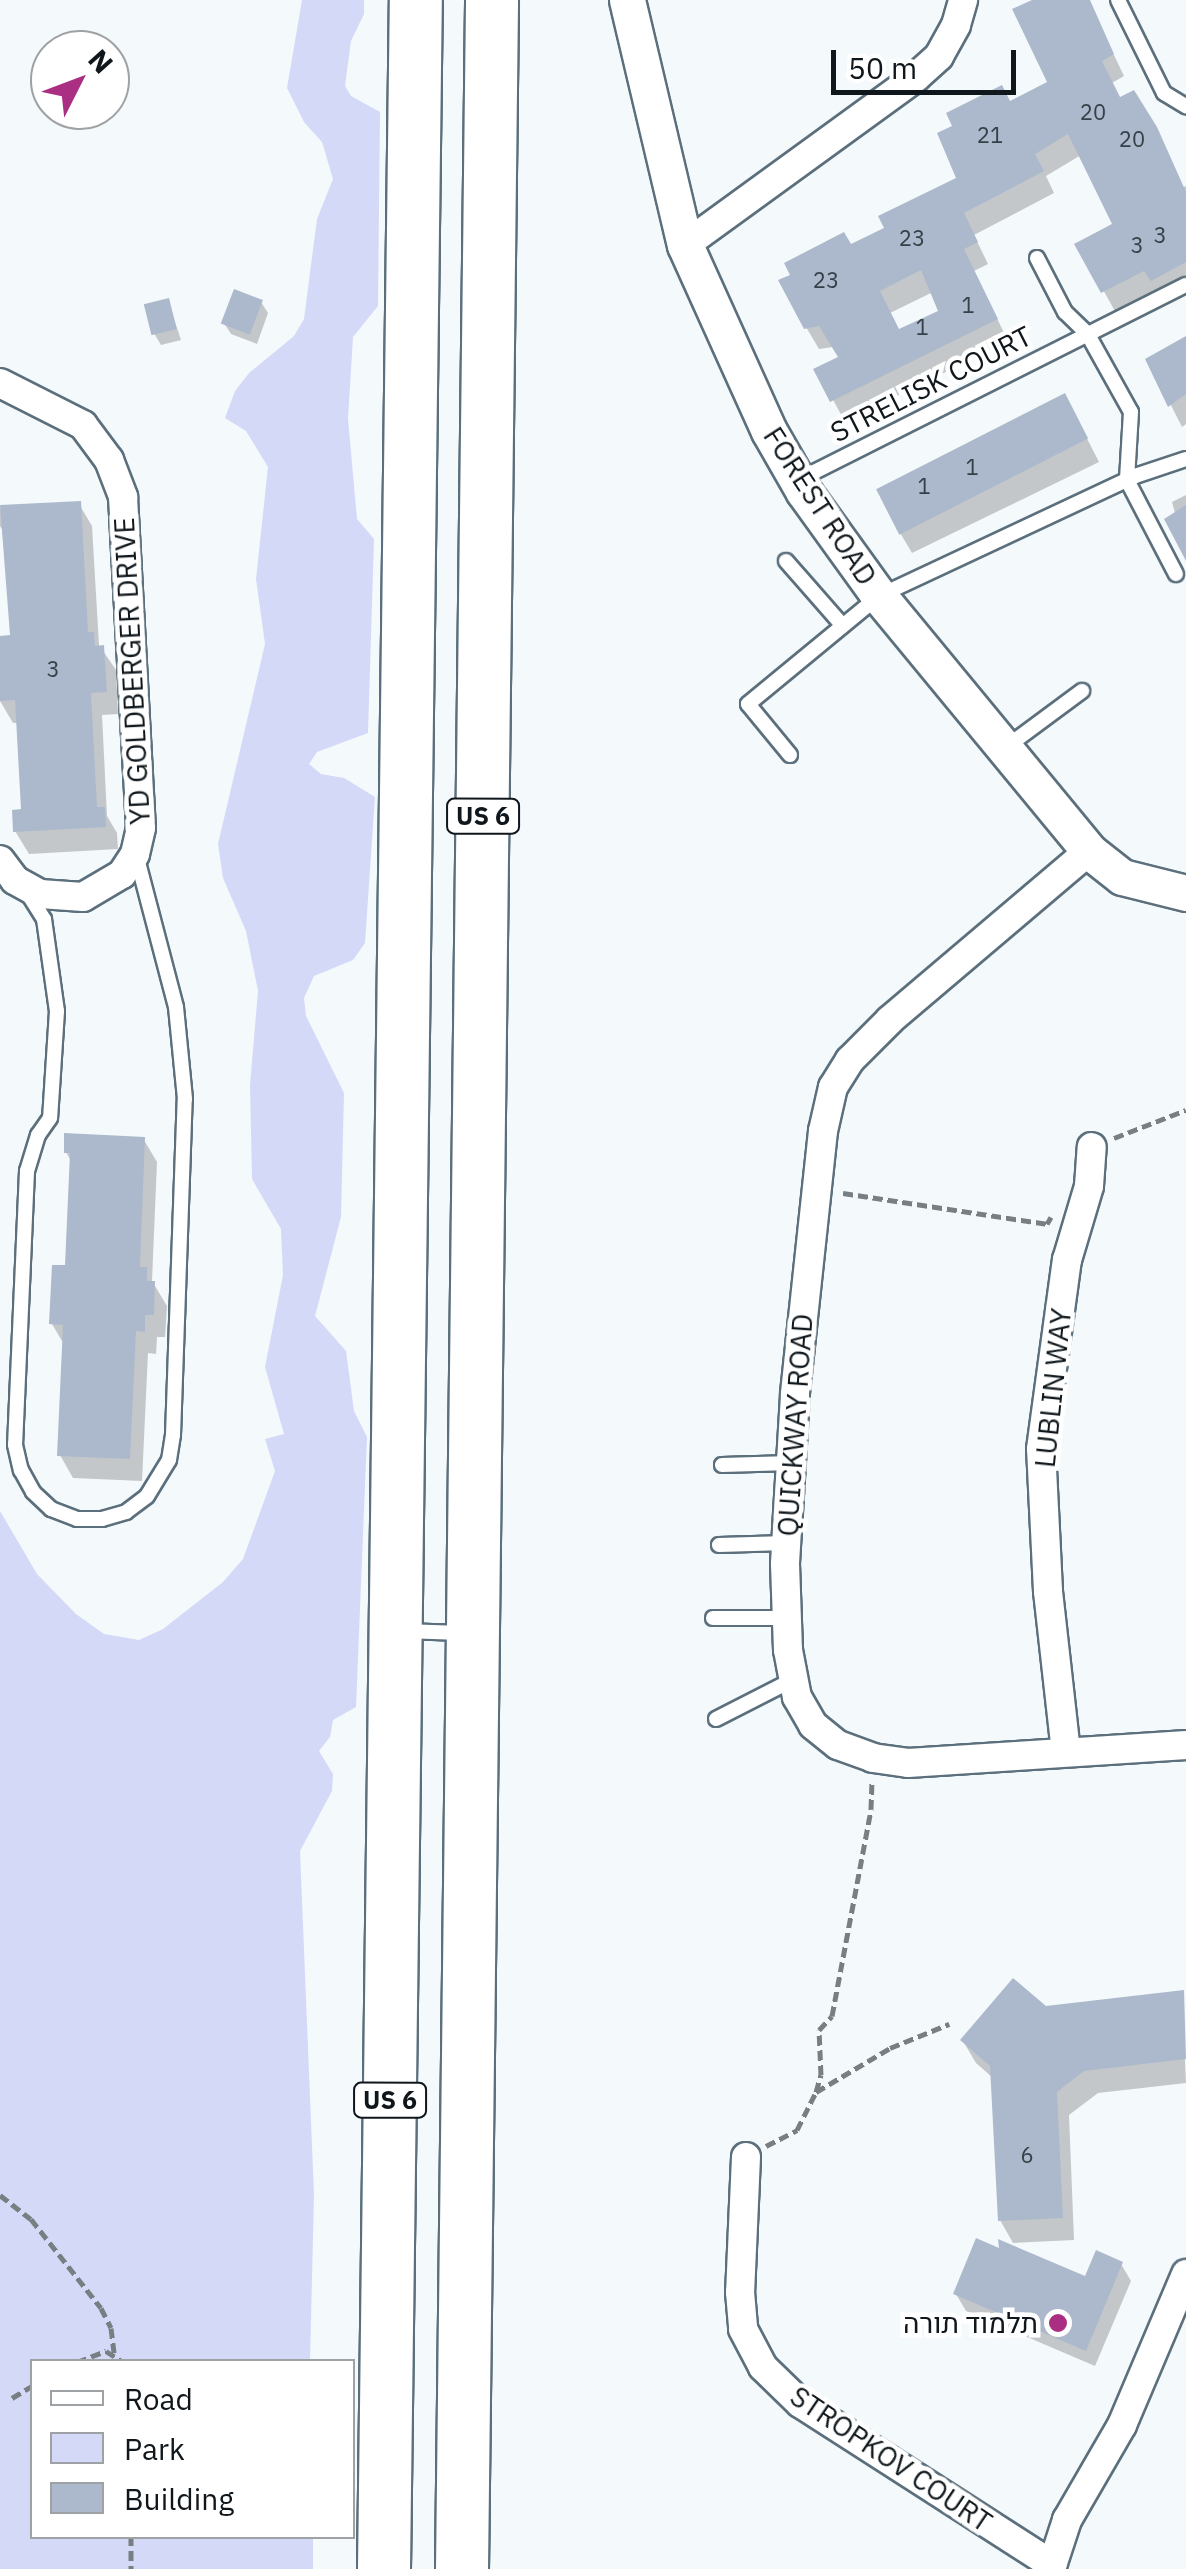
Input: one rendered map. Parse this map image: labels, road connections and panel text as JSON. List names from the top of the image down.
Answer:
{
  "streets": {
    "highway": ["US 6"],
    "street": [
      "FOREST ROAD",
      "YD GOLDBERGER DRIVE",
      "LUBLIN WAY",
      "QUICKWAY ROAD",
      "STROPKOV COURT"
    ],
    "lane": ["STRELISK COURT"]
  },
  "crossings": [
    ["STRELISK COURT", "FOREST ROAD"],
    ["FOREST ROAD", "QUICKWAY ROAD"],
    ["LUBLIN WAY", "QUICKWAY ROAD"]
  ],
  "places": ["תלמוד תורה"],
  "house_numbers": [
    "20",
    "21",
    "20",
    "3",
    "23",
    "3",
    "23",
    "1",
    "1",
    "1",
    "1",
    "3",
    "6"
  ],
  "legend": ["Road", "Park", "Building"],
  "scale_bar": "50 m",
  "north": "top right"
}
